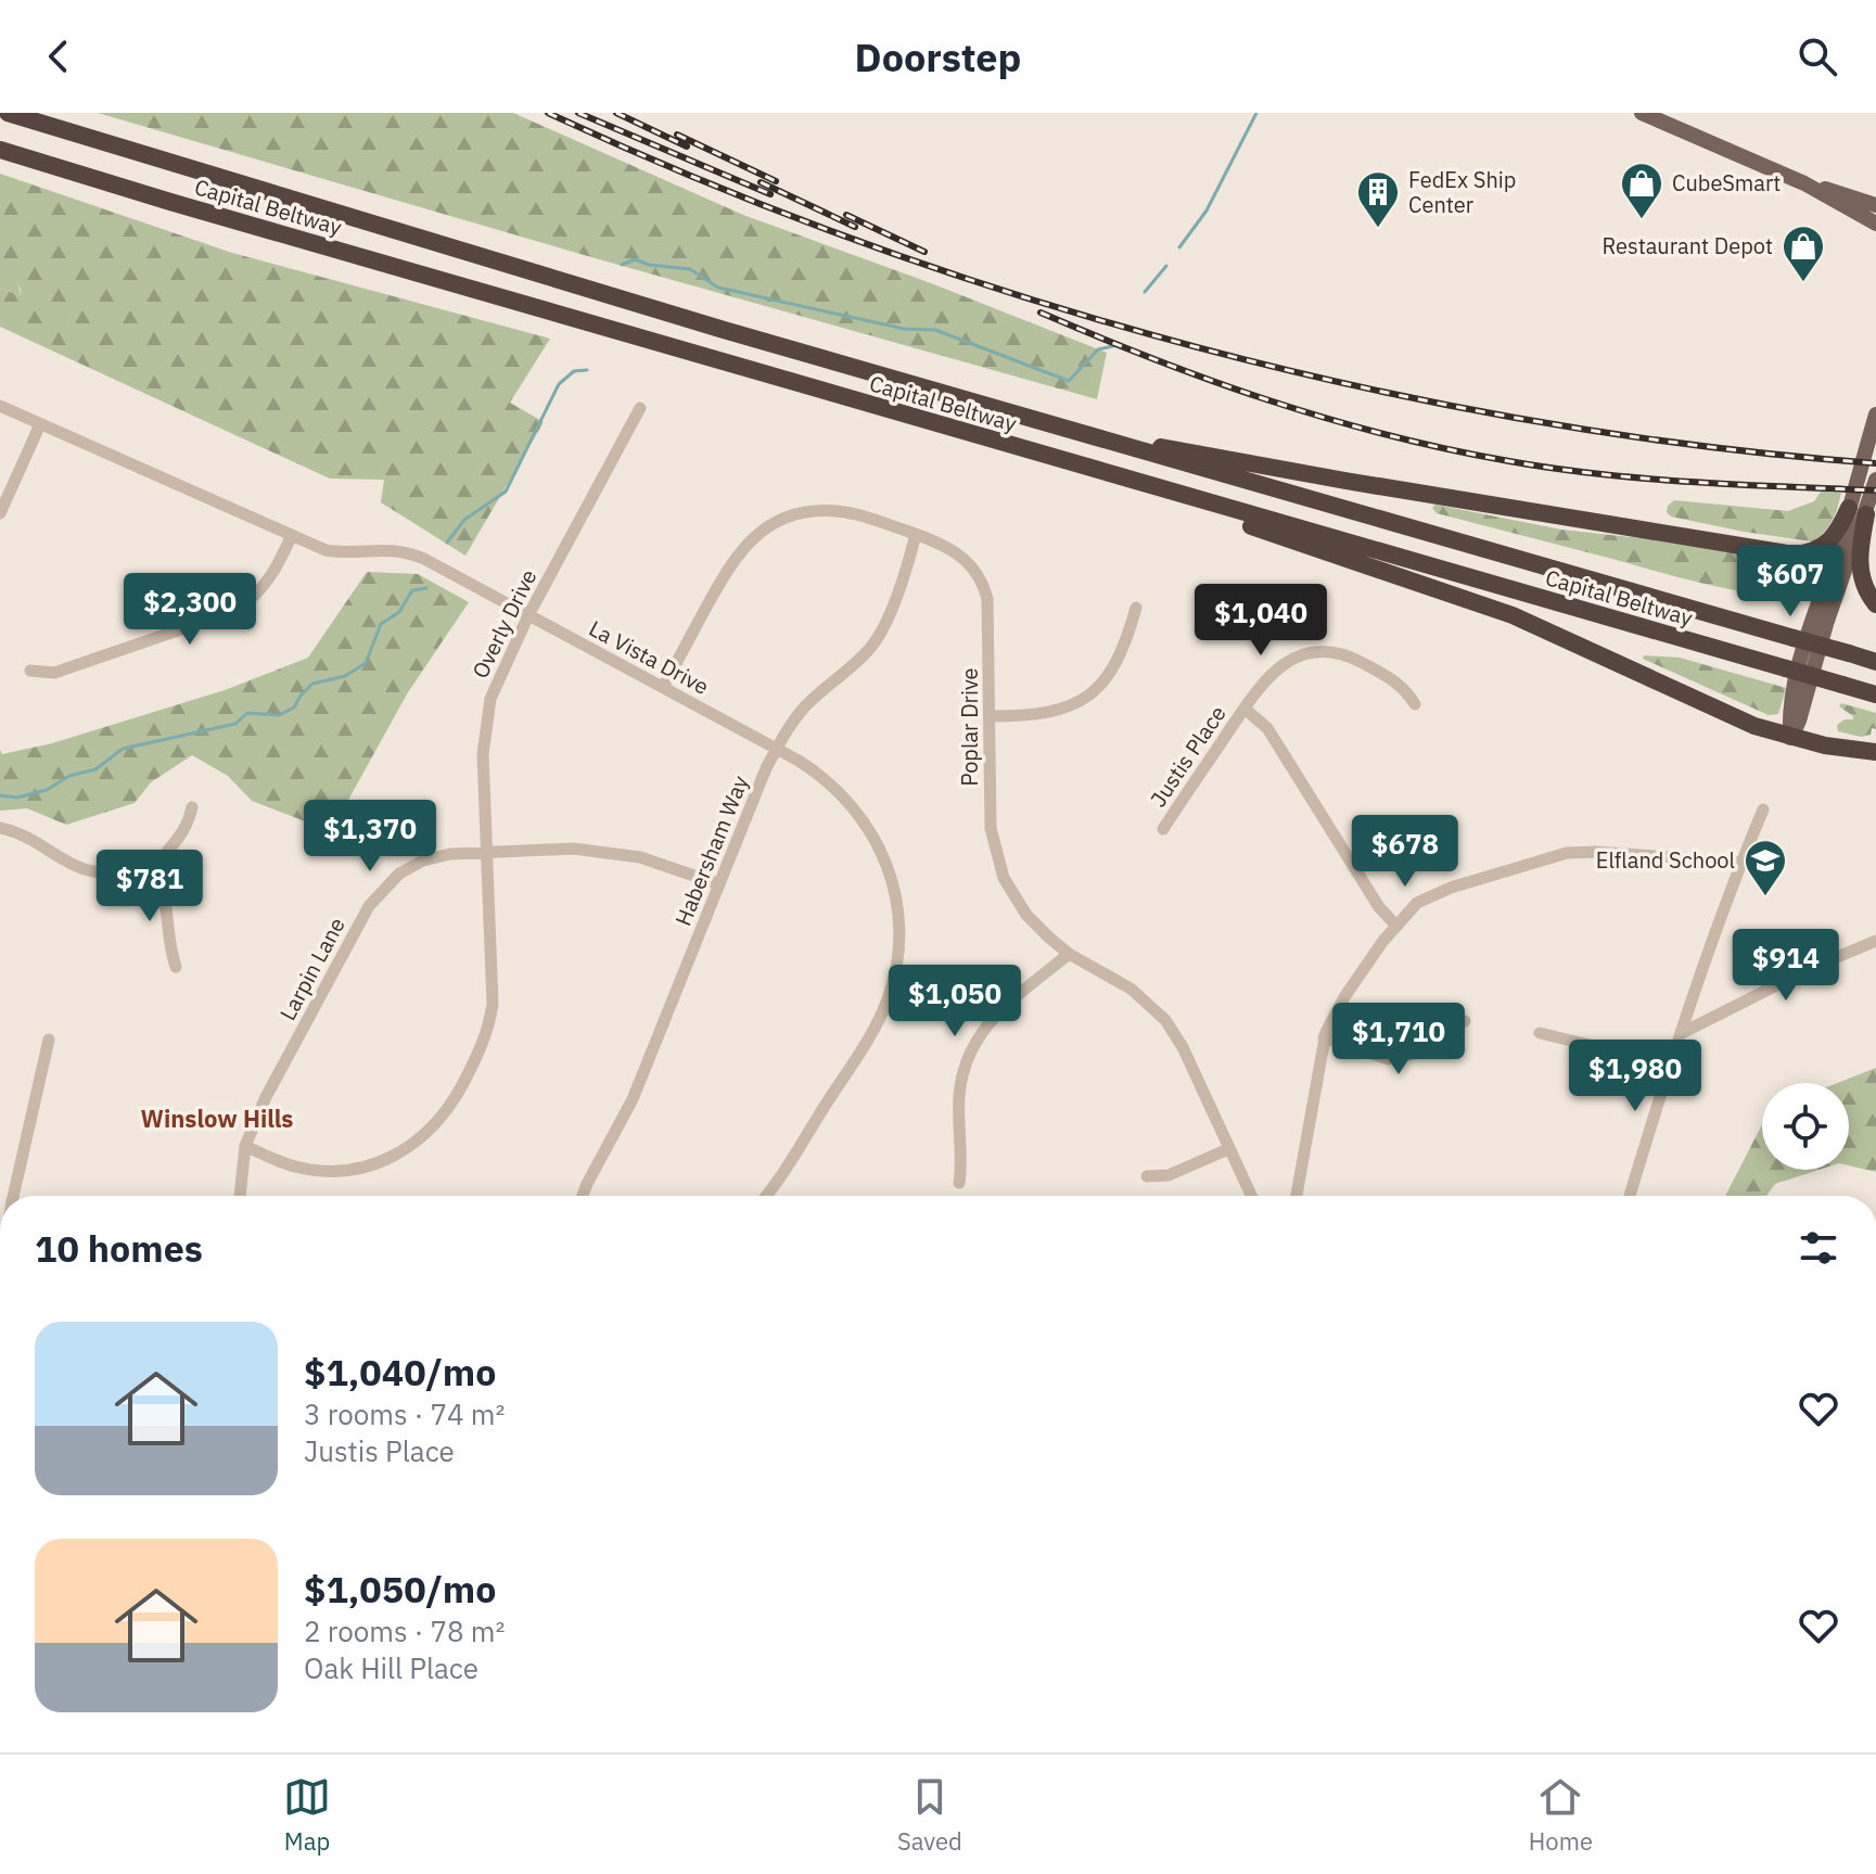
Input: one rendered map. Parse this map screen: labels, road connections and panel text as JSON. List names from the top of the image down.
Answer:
{
  "streets": {
    "highway": ["Capital Beltway"],
    "street": [
      "Overly Drive",
      "La Vista Drive",
      "Poplar Drive",
      "Justis Place",
      "Habersham Way",
      "Larpin Lane"
    ]
  },
  "crossings": [
    ["Overly Drive", "La Vista Drive"],
    ["Overly Drive", "Larpin Lane"],
    ["La Vista Drive", "Poplar Drive"],
    ["La Vista Drive", "Habersham Way"],
    ["Poplar Drive", "Habersham Way"],
    ["Habersham Way", "Larpin Lane"]
  ],
  "districts": ["Winslow Hills"],
  "places": {
    "shop": ["CubeSmart", "Restaurant Depot"],
    "building": ["FedEx Ship Center"],
    "school or university": ["Elfland School"]
  },
  "page": {
    "header": "Doorstep",
    "price": [
      "$607",
      "$2,300",
      "$1,040",
      "$1,370",
      "$678",
      "$781",
      "$914",
      "$1,050",
      "$1,710",
      "$1,980"
    ],
    "heading": "10 homes",
    "list": [
      {
        "name": "$1,040/mo",
        "note": "3 rooms · 74 m² · Justis Place"
      },
      {
        "name": "$1,050/mo",
        "note": "2 rooms · 78 m² · Oak Hill Place"
      }
    ],
    "tabs": ["Map", "Saved", "Home"]
  }
}
